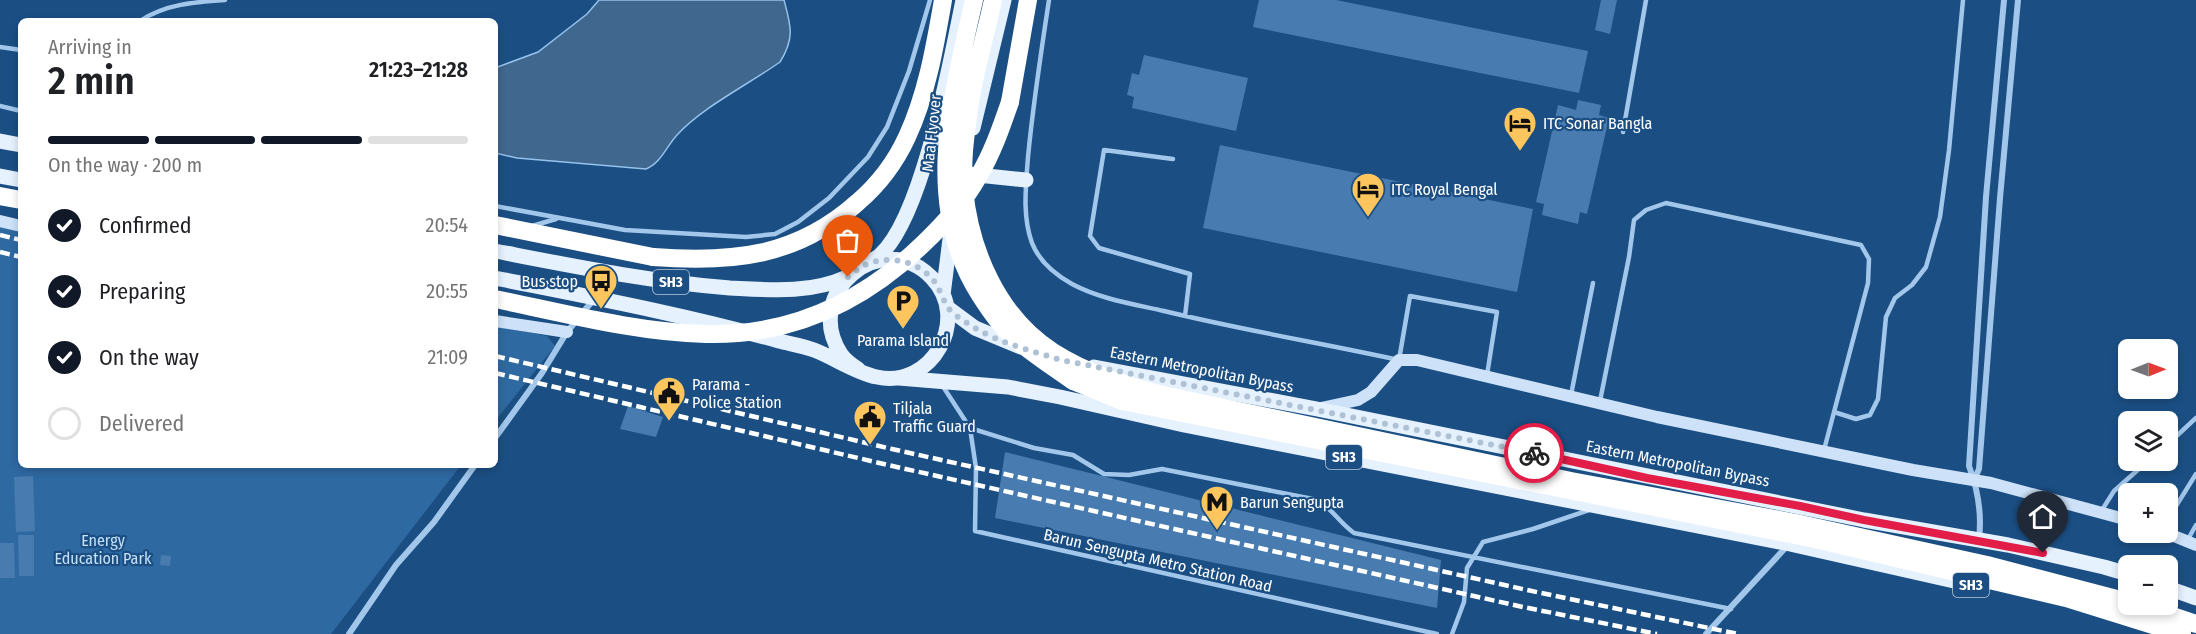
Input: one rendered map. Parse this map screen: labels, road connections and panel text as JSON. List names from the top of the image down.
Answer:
{
  "streets": {
    "highway": ["Maa Flyover"],
    "main road": ["SH3", "Eastern Metropolitan Bypass"],
    "lane": ["Barun Sengupta Metro Station Road"]
  },
  "crossings": [
    ["SH3", "Eastern Metropolitan Bypass"],
    ["SH3", "Barun Sengupta Metro Station Road"]
  ],
  "parks": ["Energy Education Park"],
  "places": {
    "hotel": ["ITC Sonar Bangla", "ITC Royal Bengal"],
    "bus stop": ["Bus stop"],
    "parking": ["Parama Island"],
    "public building": ["Parama - Police Station", "Tiljala Traffic Guard"],
    "metro station": ["Barun Sengupta"]
  },
  "north": "right",
  "page": {
    "heading": ["2 min", "Arriving in", "21:23–21:28"],
    "bar": "On the way · 200 m",
    "list": [
      ["Confirmed", "20:54"],
      ["Preparing", "20:55"],
      ["On the way", "21:09"],
      "Delivered"
    ],
    "map_buttons": ["+", "−"]
  }
}
